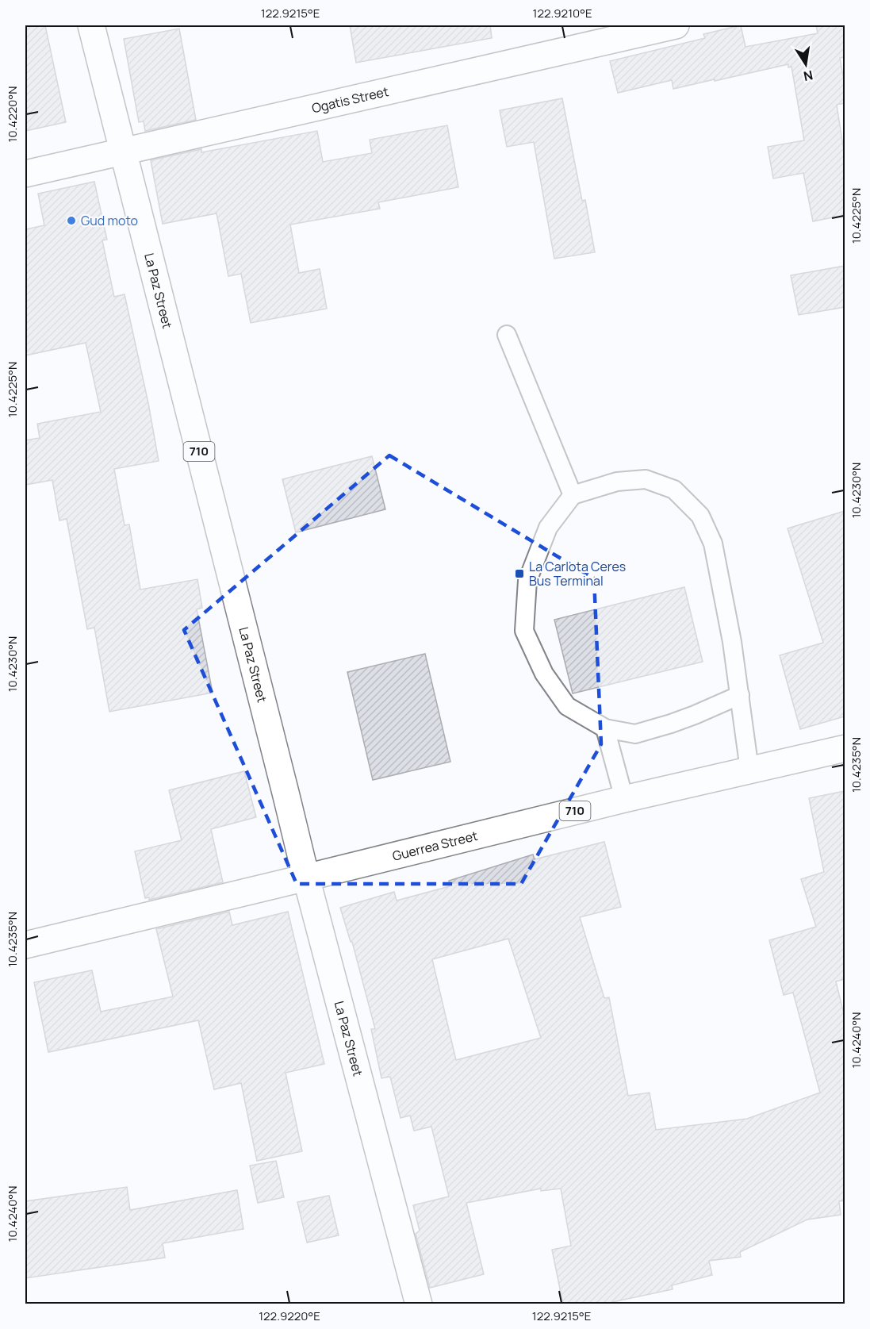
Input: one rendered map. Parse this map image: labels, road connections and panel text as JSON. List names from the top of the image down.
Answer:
{
  "streets": {
    "main road": [
      "Ogatis Street",
      "La Paz Street",
      "710",
      "Guerrea Street"
    ]
  },
  "crossings": [
    ["Ogatis Street", "La Paz Street"],
    ["La Paz Street", "Guerrea Street"]
  ],
  "places": {
    "other": ["Gud moto"],
    "transit": ["La Carlota Ceres Bus Terminal"]
  },
  "north": "bottom",
  "coordinates": [
    "122.9215°E",
    "122.9210°E",
    "10.4220°N",
    "10.4225°N",
    "10.4230°N",
    "10.4235°N",
    "10.4240°N",
    "122.9220°E"
  ]
}
